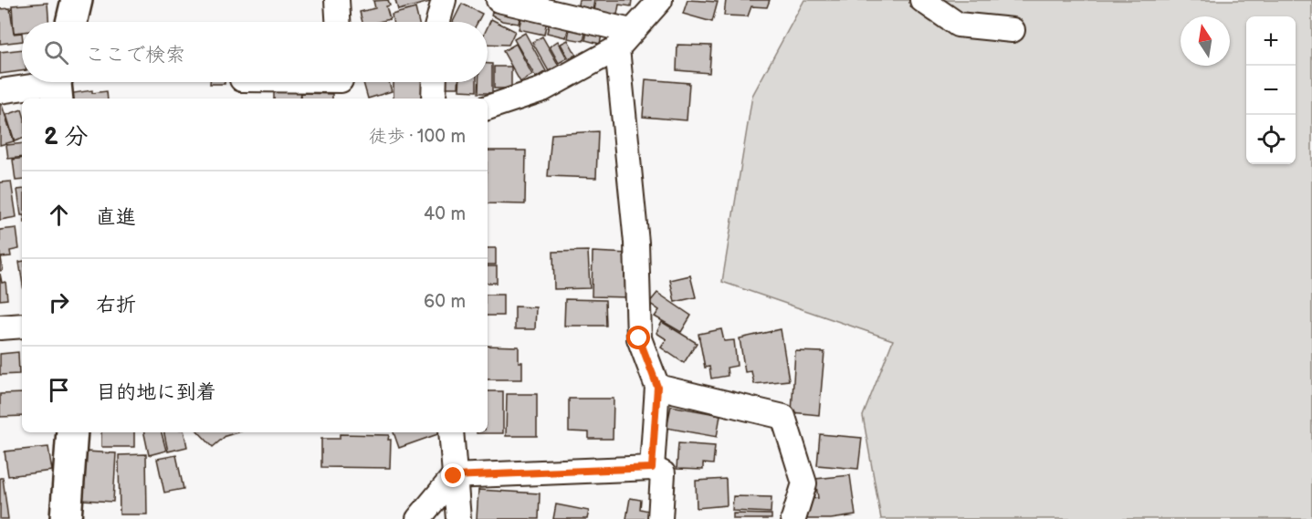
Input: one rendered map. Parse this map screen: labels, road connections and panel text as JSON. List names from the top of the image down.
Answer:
{
  "north": "top",
  "page": {
    "map_buttons": ["+", "−"],
    "search": "ここで検索",
    "heading": ["2 分", "徒歩 · 100 m"],
    "list": [
      ["直進", "40 m"],
      ["右折", "60 m"],
      "目的地に到着"
    ]
  }
}
